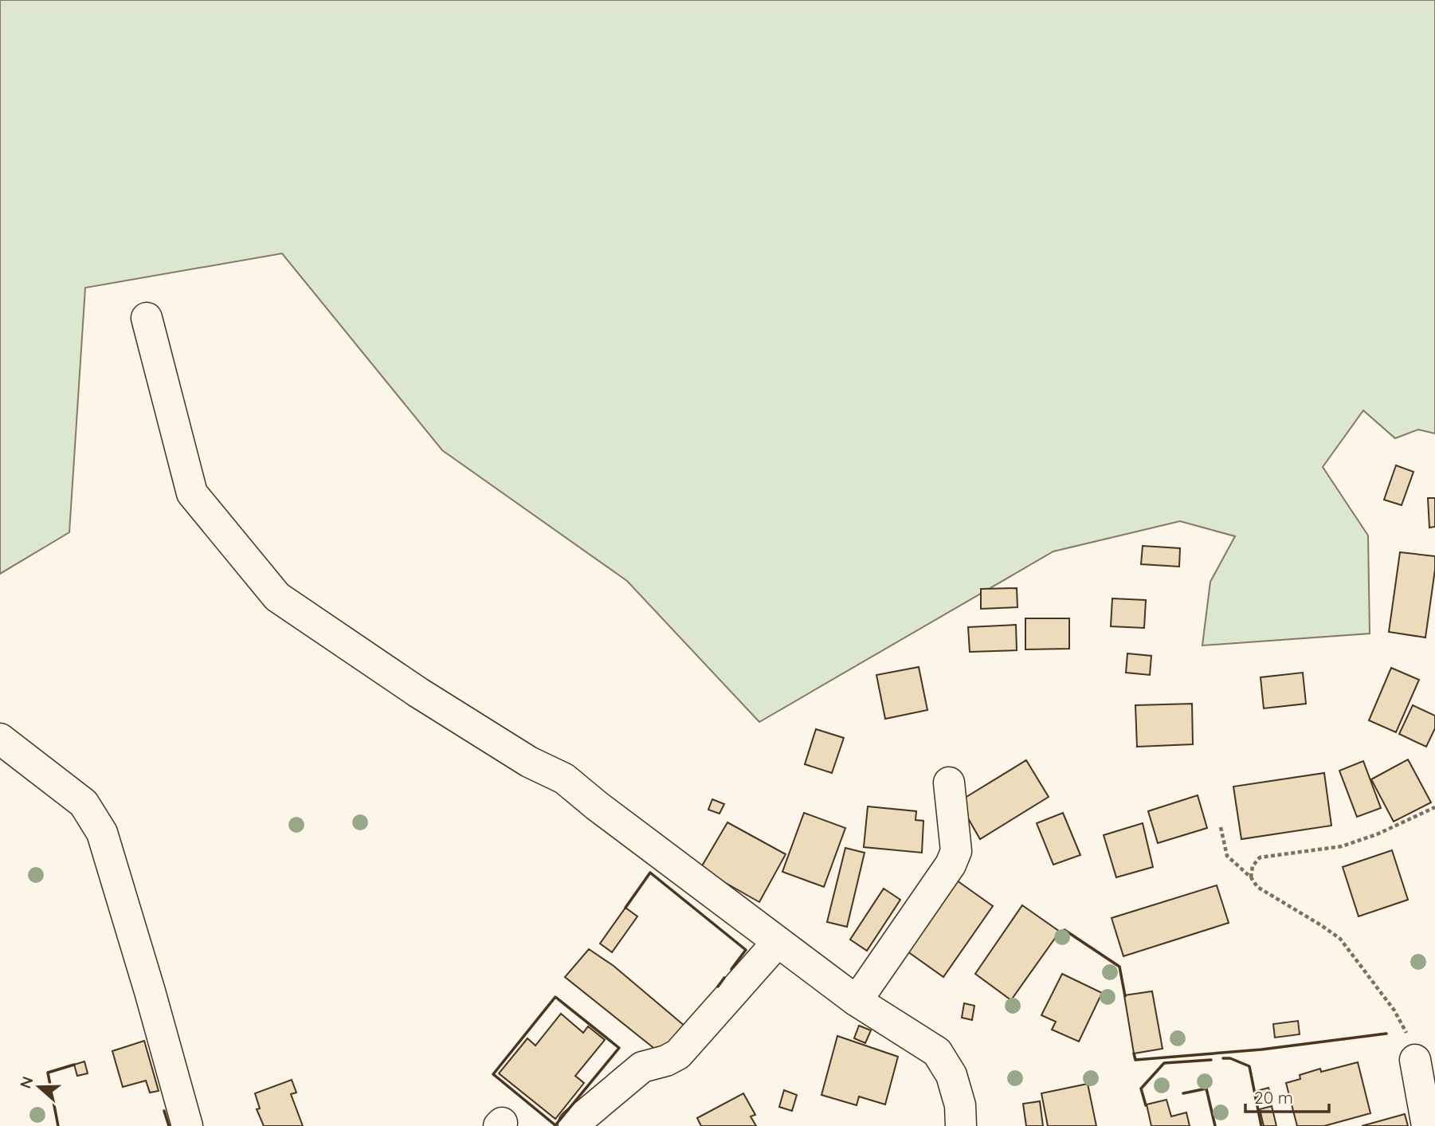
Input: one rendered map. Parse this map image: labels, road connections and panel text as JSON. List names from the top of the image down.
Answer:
{
  "scale_bar": "20 m",
  "north": "left"
}
